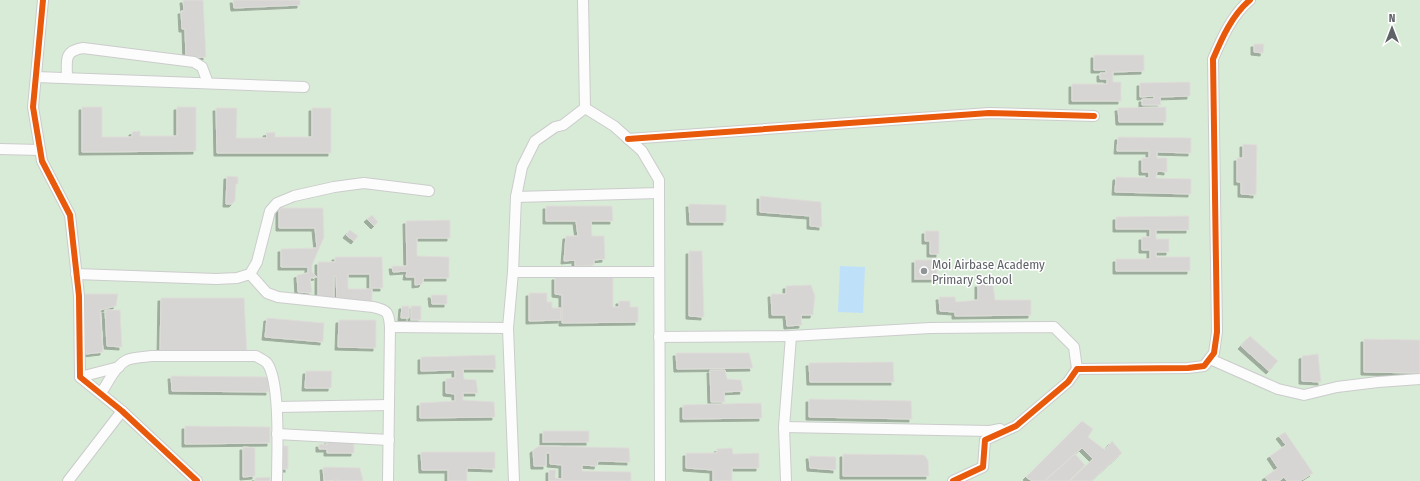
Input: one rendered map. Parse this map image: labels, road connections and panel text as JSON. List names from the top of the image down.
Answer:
{
  "places": ["Moi Airbase Academy Primary School"],
  "north": "top"
}
